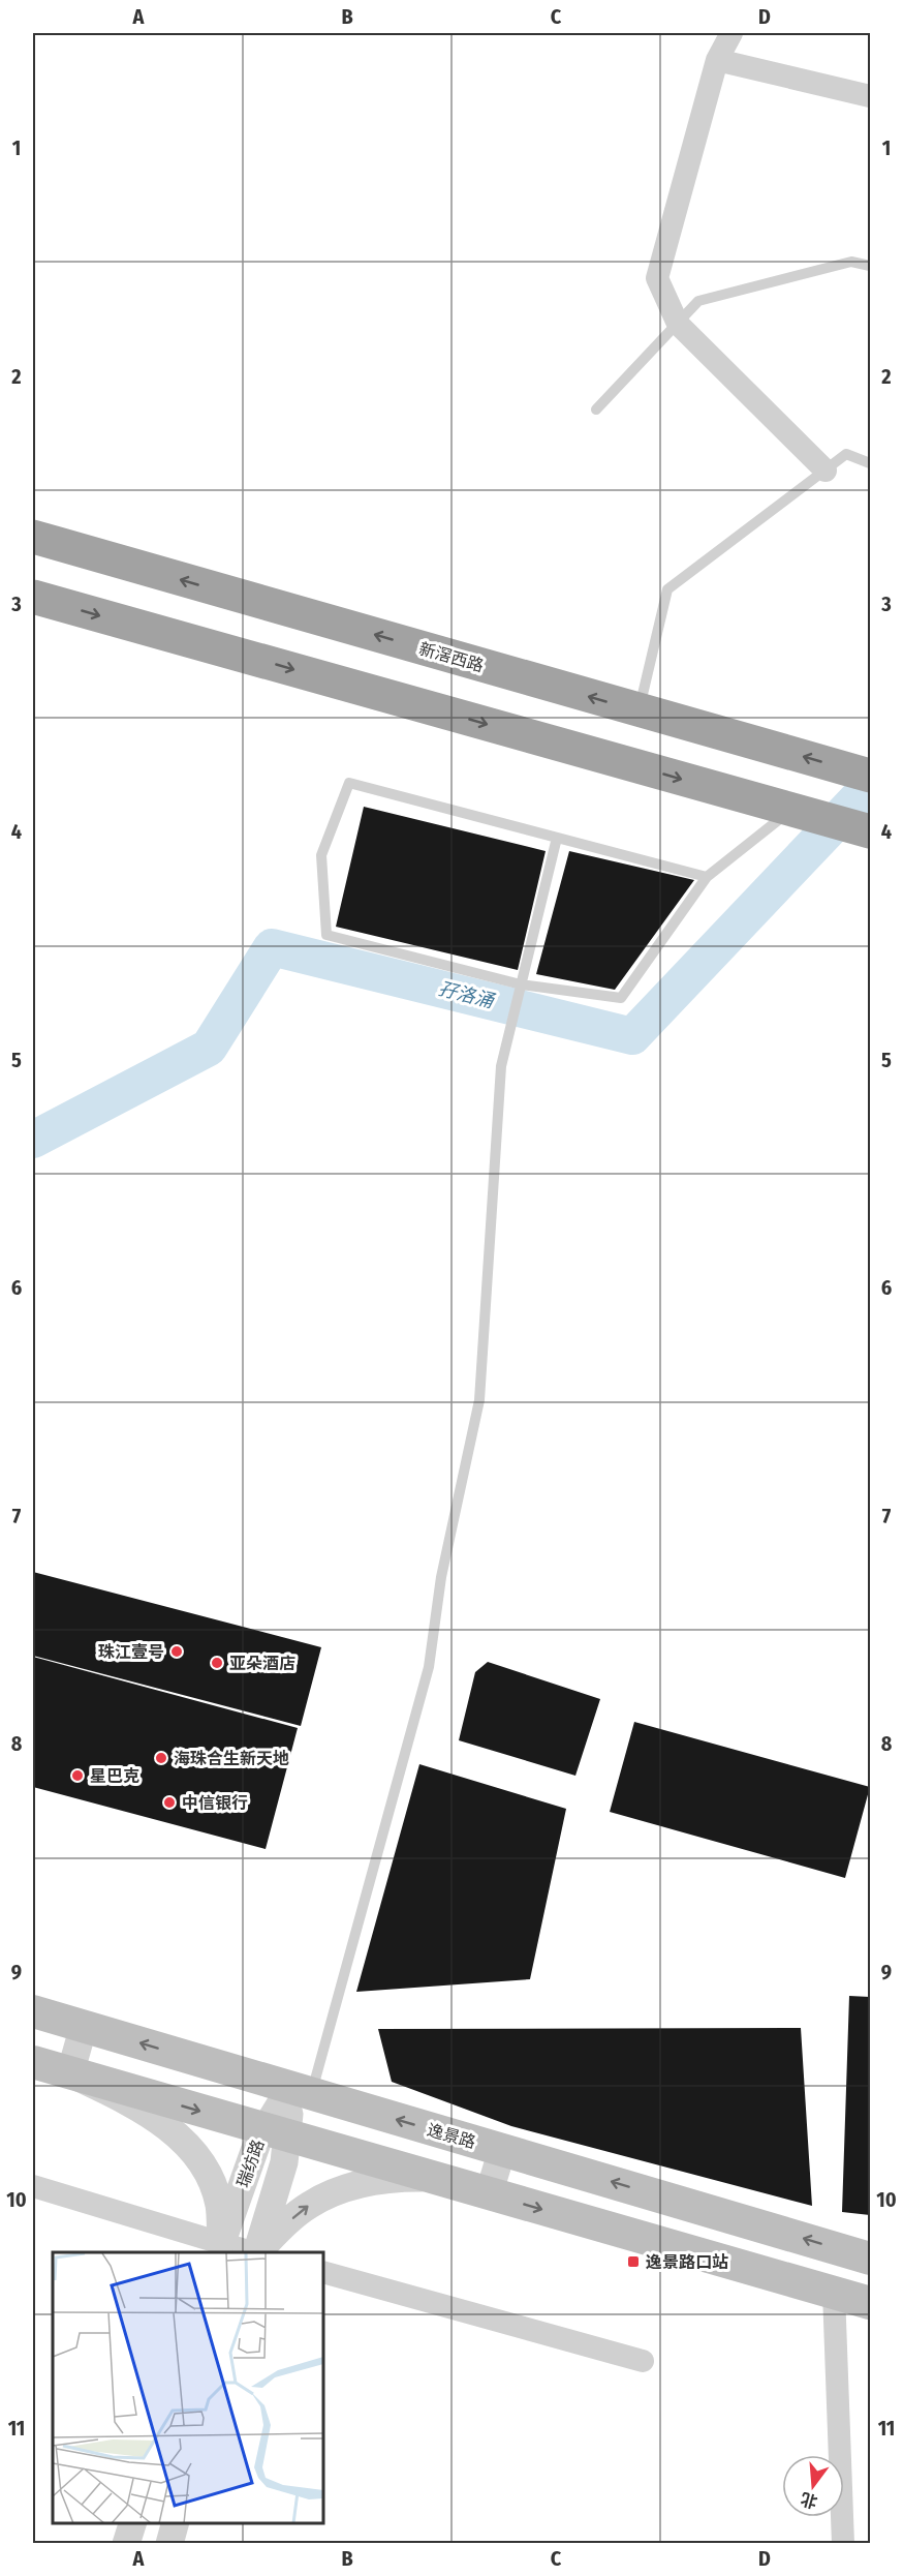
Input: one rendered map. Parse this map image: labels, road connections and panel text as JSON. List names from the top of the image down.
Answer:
{
  "streets": {
    "highway": ["新滘西路"],
    "main road": ["逸景路"],
    "street": ["瑞纺路"]
  },
  "crossings": [
    ["逸景路", "瑞纺路"]
  ],
  "water": ["孖洛涌"],
  "places": {
    "other": [
      "珠江壹号",
      "亚朵酒店",
      "海珠合生新天地",
      "星巴克",
      "中信银行"
    ],
    "transit": ["逸景路口站"]
  },
  "north": "bottom",
  "grid": {
    "columns": [
      "A",
      "B",
      "C",
      "D"
    ],
    "rows": [
      "1",
      "2",
      "3",
      "4",
      "5",
      "6",
      "7",
      "8",
      "9",
      "10",
      "11"
    ]
  }
}
